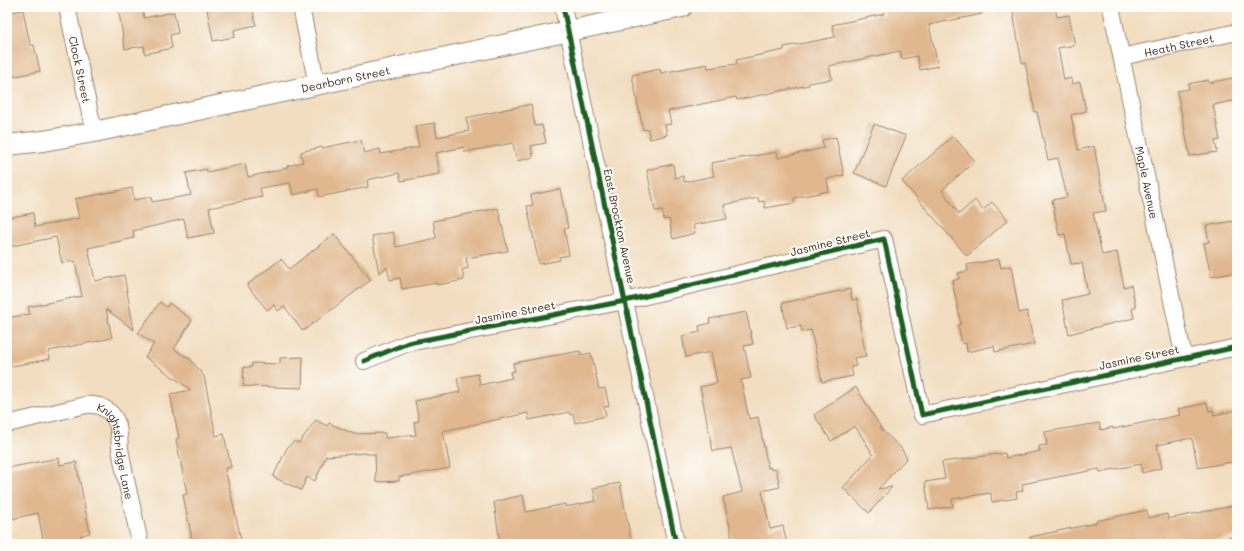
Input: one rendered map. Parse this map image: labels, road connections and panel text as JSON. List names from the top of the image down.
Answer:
{
  "streets": {
    "street": [
      "Heath Street",
      "Clock Street",
      "Dearborn Street",
      "Maple Avenue",
      "East Brockton Avenue",
      "Jasmine Street",
      "Knightsbridge Lane"
    ]
  },
  "crossings": [
    ["Heath Street", "Maple Avenue"],
    ["Clock Street", "Dearborn Street"],
    ["Dearborn Street", "East Brockton Avenue"],
    ["Maple Avenue", "Jasmine Street"],
    ["East Brockton Avenue", "Jasmine Street"]
  ]
}
